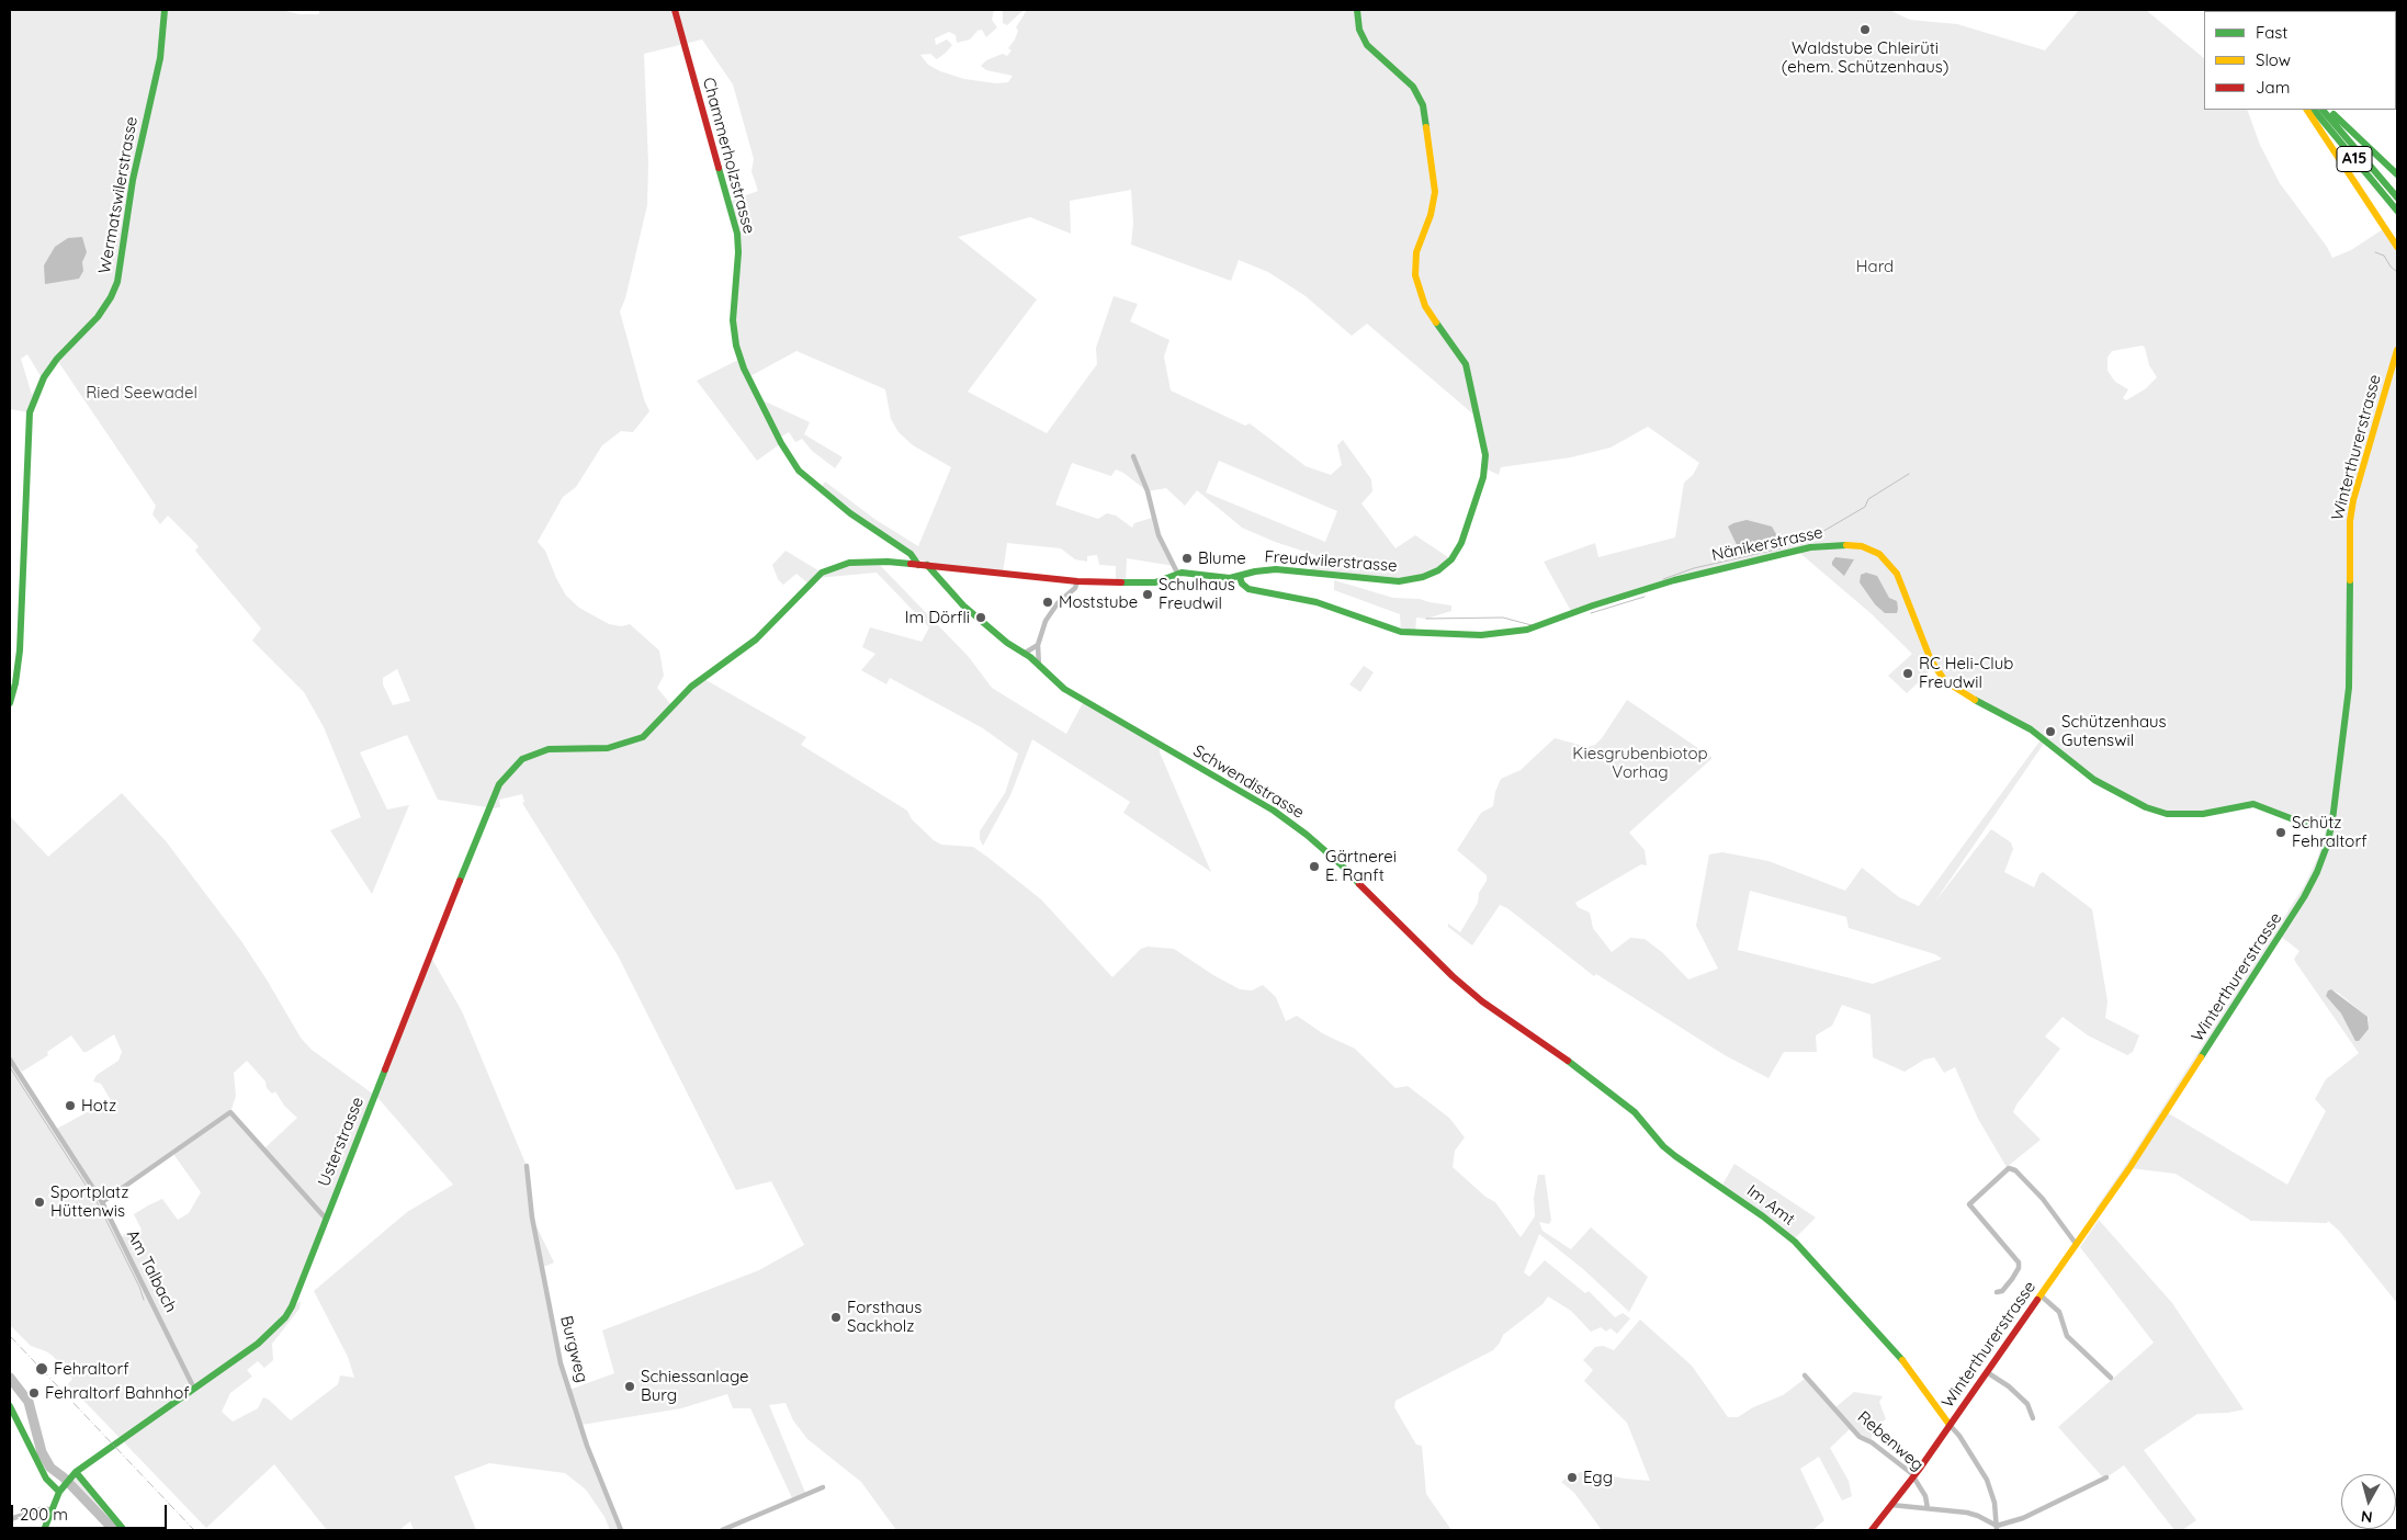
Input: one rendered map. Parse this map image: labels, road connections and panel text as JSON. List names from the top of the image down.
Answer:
{
  "streets": {
    "main road": [
      "Chammerholzstrasse",
      "A15",
      "Wermatswilerstrasse",
      "Winterthurerstrasse",
      "Nänikerstrasse",
      "Freudwilerstrasse",
      "Schwendistrasse",
      "Usterstrasse",
      "Im Amt"
    ],
    "street": ["Am Talbach", "Burgweg", "Rebenweg"]
  },
  "crossings": [
    ["Chammerholzstrasse", "Freudwilerstrasse"],
    ["Winterthurerstrasse", "Nänikerstrasse"],
    ["Winterthurerstrasse", "Im Amt"],
    ["Winterthurerstrasse", "Rebenweg"],
    ["Nänikerstrasse", "Freudwilerstrasse"],
    ["Freudwilerstrasse", "Schwendistrasse"],
    ["Freudwilerstrasse", "Usterstrasse"],
    ["Schwendistrasse", "Im Amt"],
    ["Usterstrasse", "Am Talbach"]
  ],
  "parks": ["Hard", "Ried Seewadel", "Kiesgrubenbiotop Vorhag"],
  "places": [
    "Waldstube Chleirüti (ehem. Schützenhaus)",
    "Blume",
    "Schulhaus Freudwil",
    "Moststube",
    "Im Dörfli",
    "RC Heli-Club Freudwil",
    "Schützenhaus Gutenswil",
    "Schütz Fehraltorf",
    "Gärtnerei E. Ranft",
    "Hotz",
    "Sportplatz Hüttenwis",
    "Forsthaus Sackholz",
    "Fehraltorf",
    "Schiessanlage Burg",
    "Fehraltorf Bahnhof",
    "Egg"
  ],
  "legend": ["Fast", "Slow", "Jam"],
  "scale_bar": "200 m",
  "north": "bottom"
}
